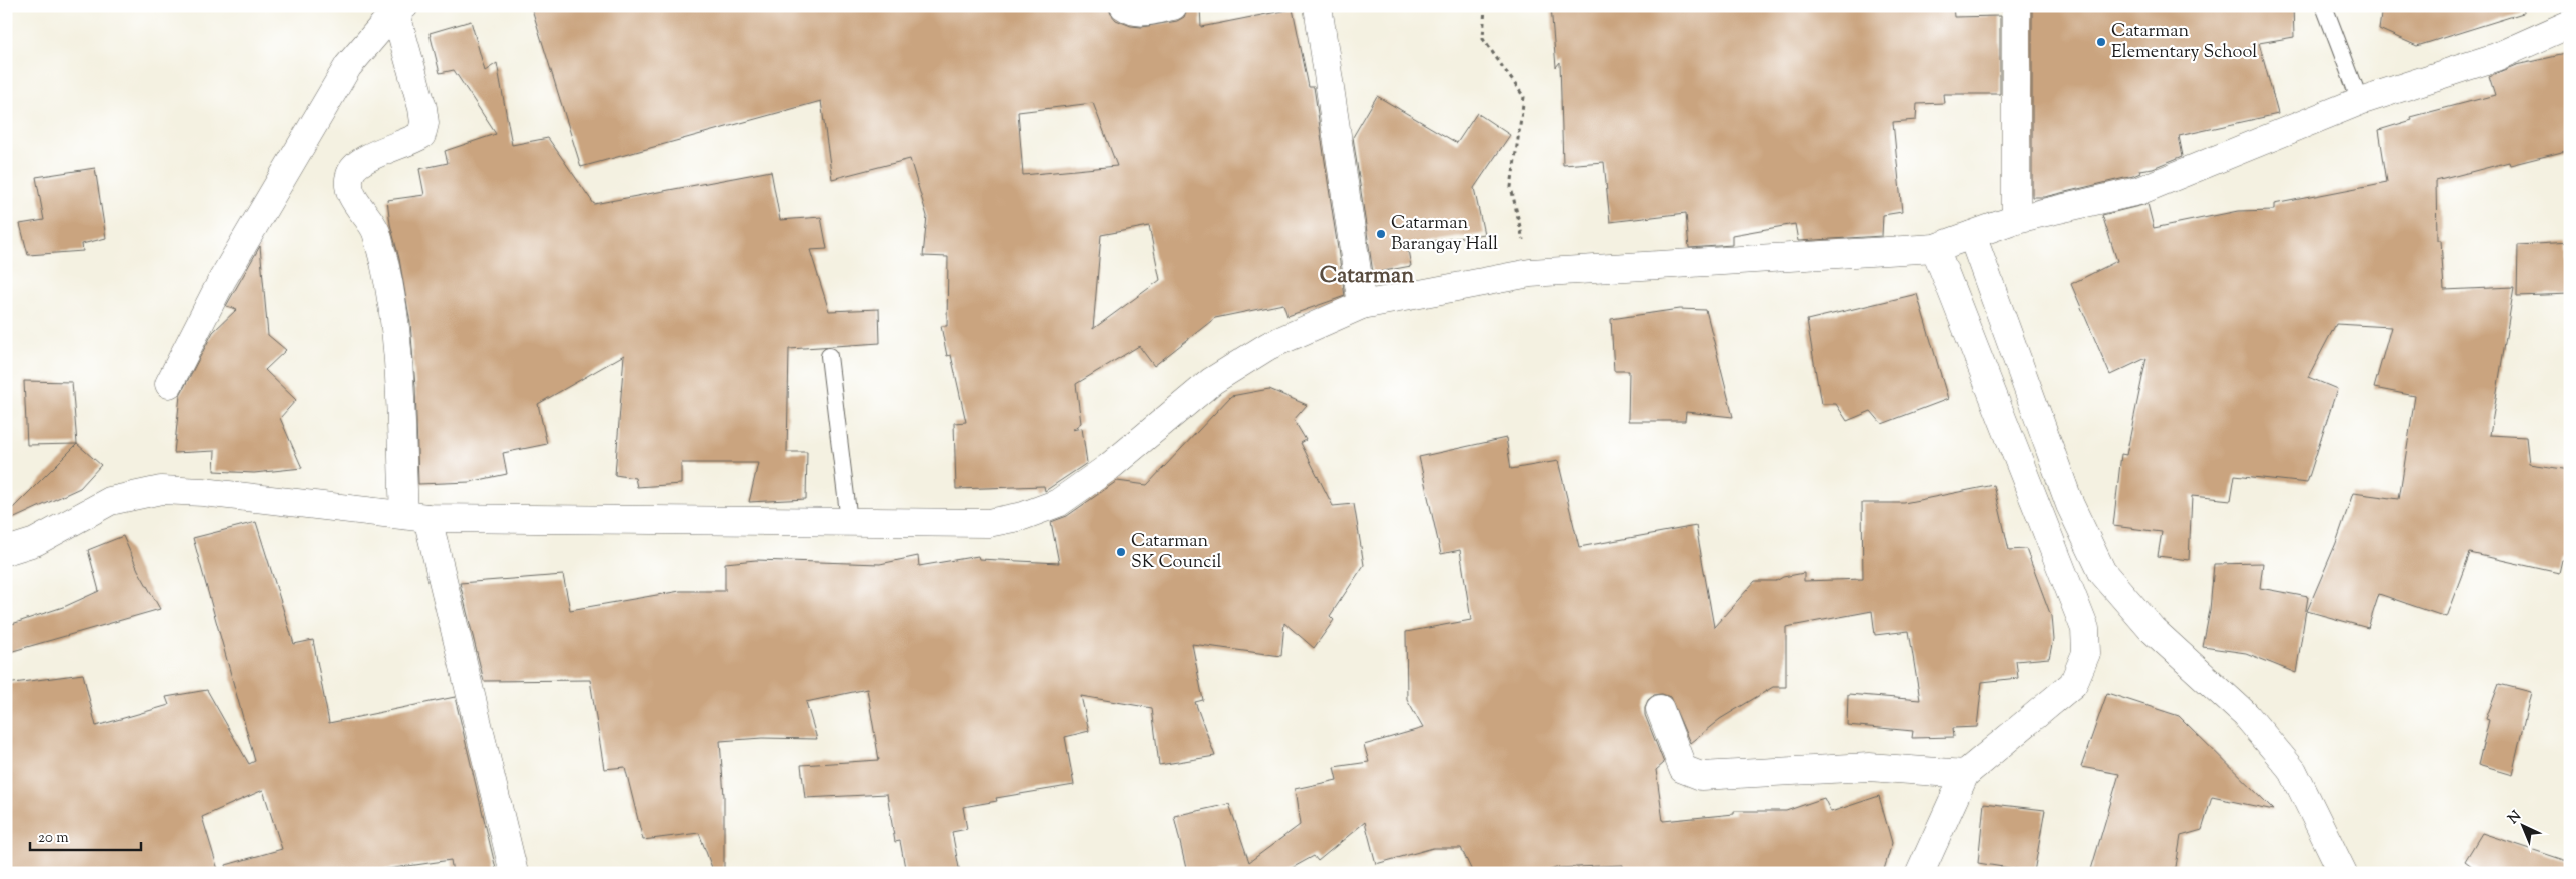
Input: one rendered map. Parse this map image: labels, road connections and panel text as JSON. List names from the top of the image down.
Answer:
{
  "districts": ["Catarman"],
  "places": ["Catarman Elementary School", "Catarman Barangay Hall", "Catarman SK Council"],
  "scale_bar": "20 m",
  "north": "top left"
}
